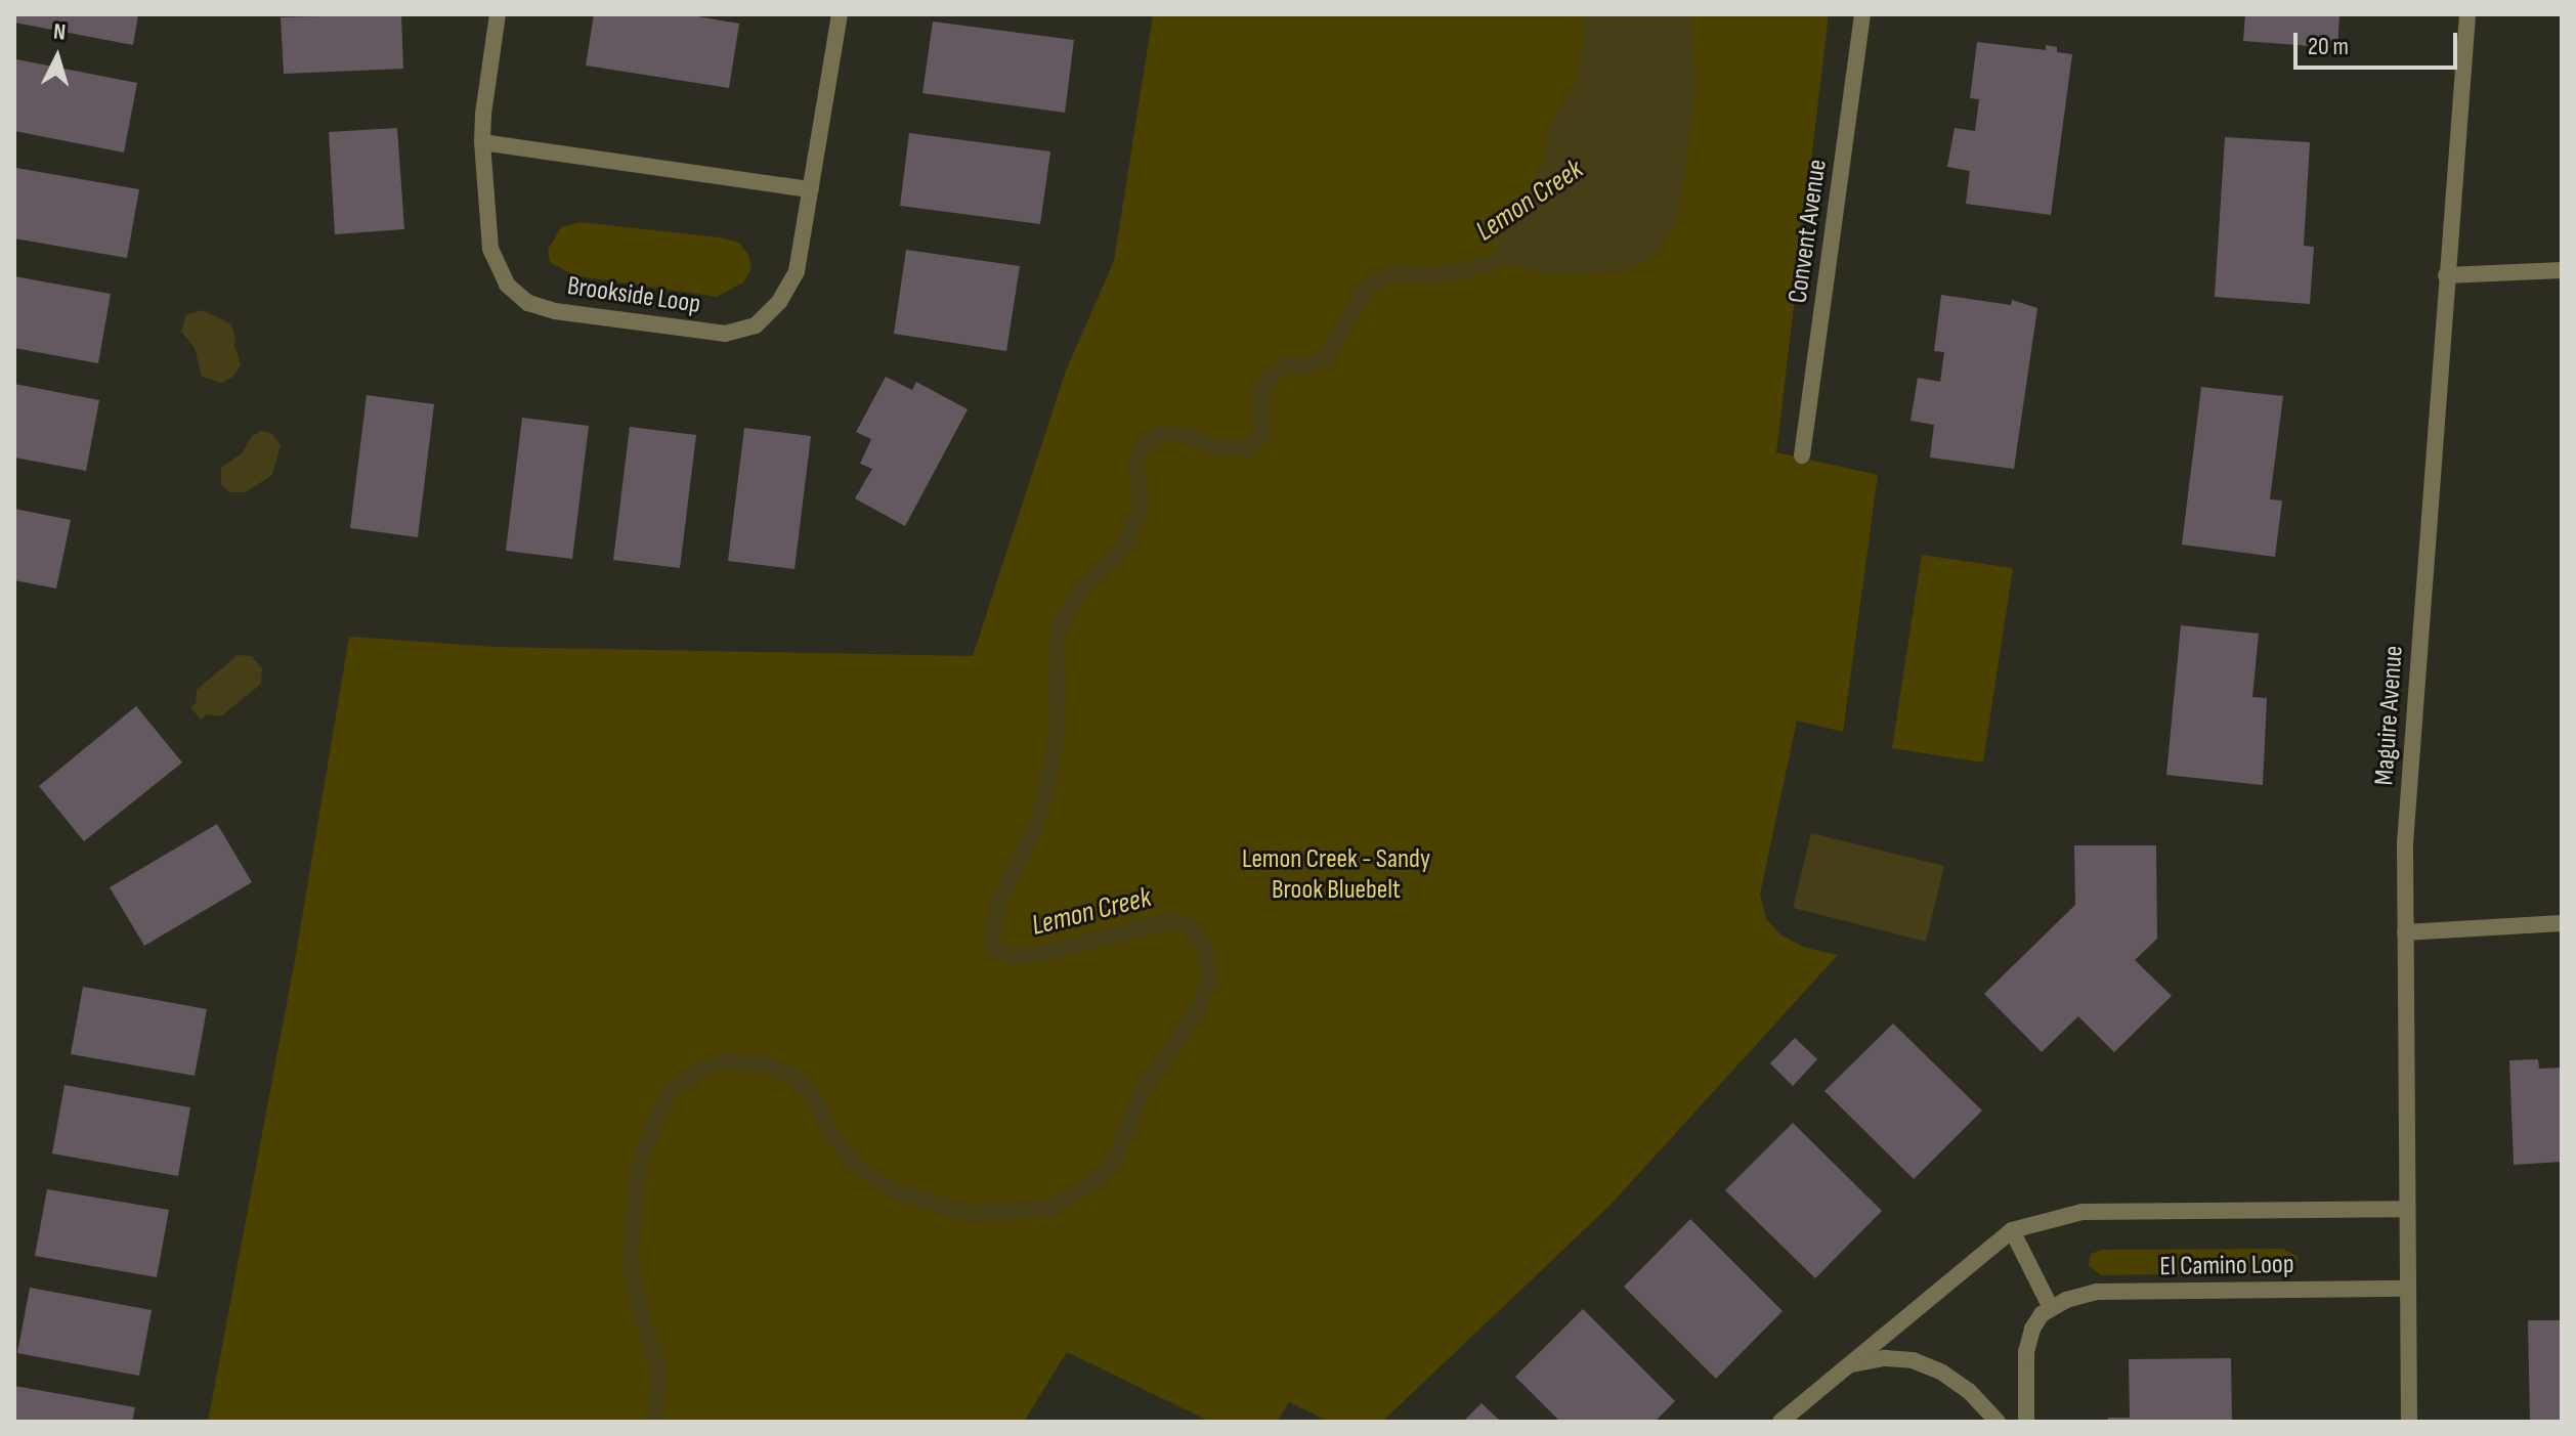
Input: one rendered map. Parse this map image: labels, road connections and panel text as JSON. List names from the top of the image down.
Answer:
{
  "streets": {
    "street": [
      "Convent Avenue",
      "Brookside Loop",
      "Maguire Avenue",
      "El Camino Loop"
    ]
  },
  "crossings": [
    ["Maguire Avenue", "El Camino Loop"]
  ],
  "water": ["Lemon Creek"],
  "parks": ["Lemon Creek - Sandy Brook Bluebelt"],
  "scale_bar": "20 m",
  "north": "top"
}
